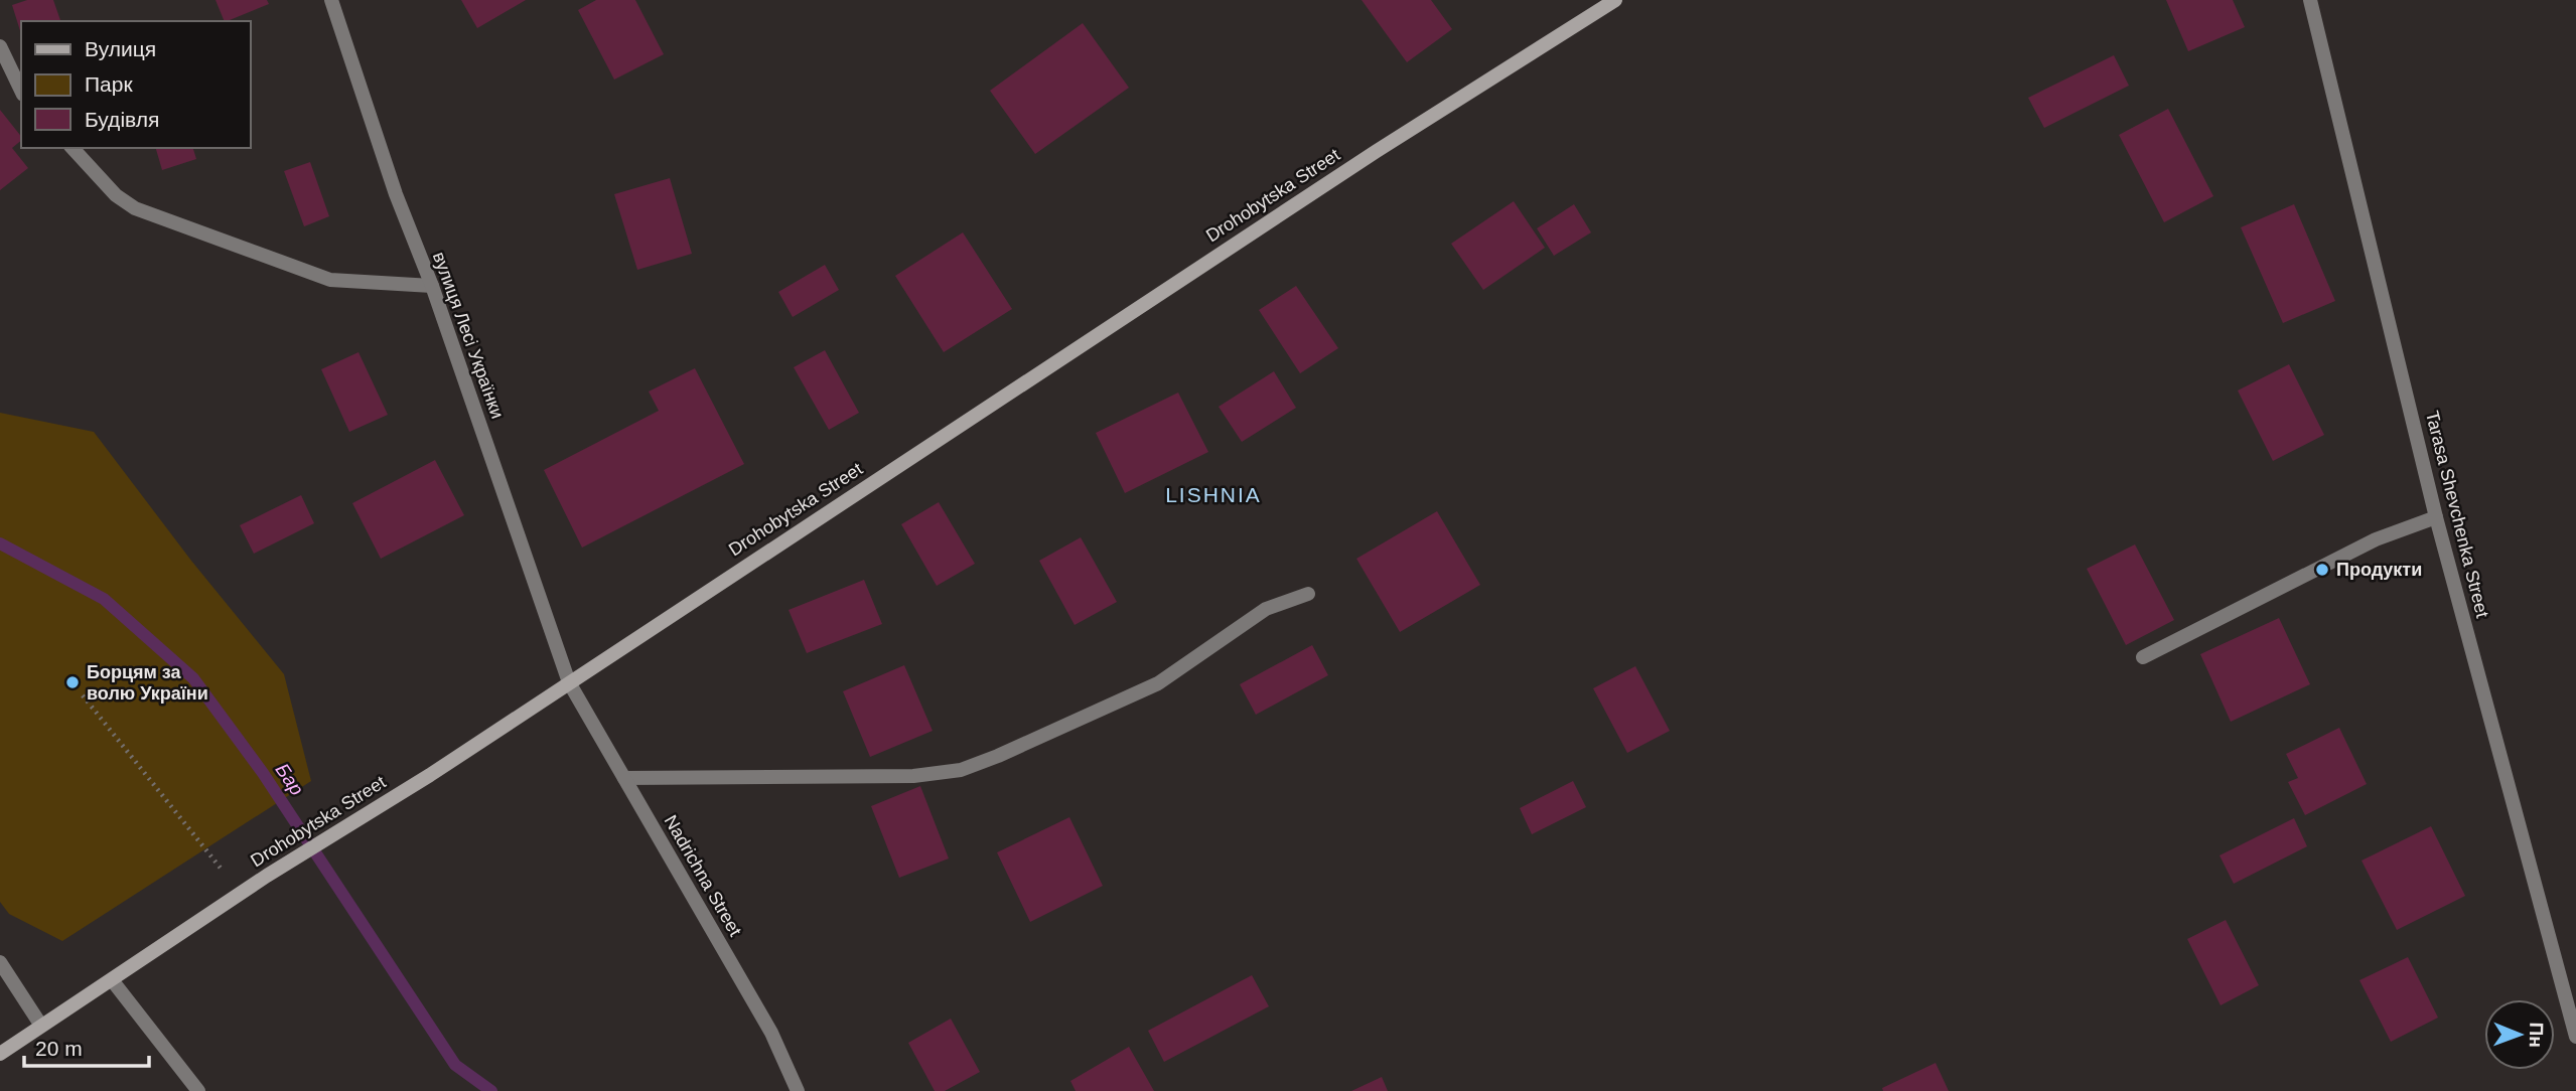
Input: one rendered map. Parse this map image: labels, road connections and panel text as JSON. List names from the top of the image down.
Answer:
{
  "streets": {
    "main road": ["Drohobytska Street"],
    "street": ["вулиця Лесі Українки", "Tarasa Shevchenka Street", "Nadrichna Street"]
  },
  "crossings": [
    ["Drohobytska Street", "вулиця Лесі Українки"],
    ["Drohobytska Street", "Nadrichna Street"],
    ["вулиця Лесі Українки", "Nadrichna Street"]
  ],
  "districts": ["LISHNIA"],
  "water": ["Бар"],
  "places": ["Продукти", "Борцям за волю України"],
  "legend": ["Вулиця", "Парк", "Будівля"],
  "scale_bar": "20 m",
  "north": "right"
}
